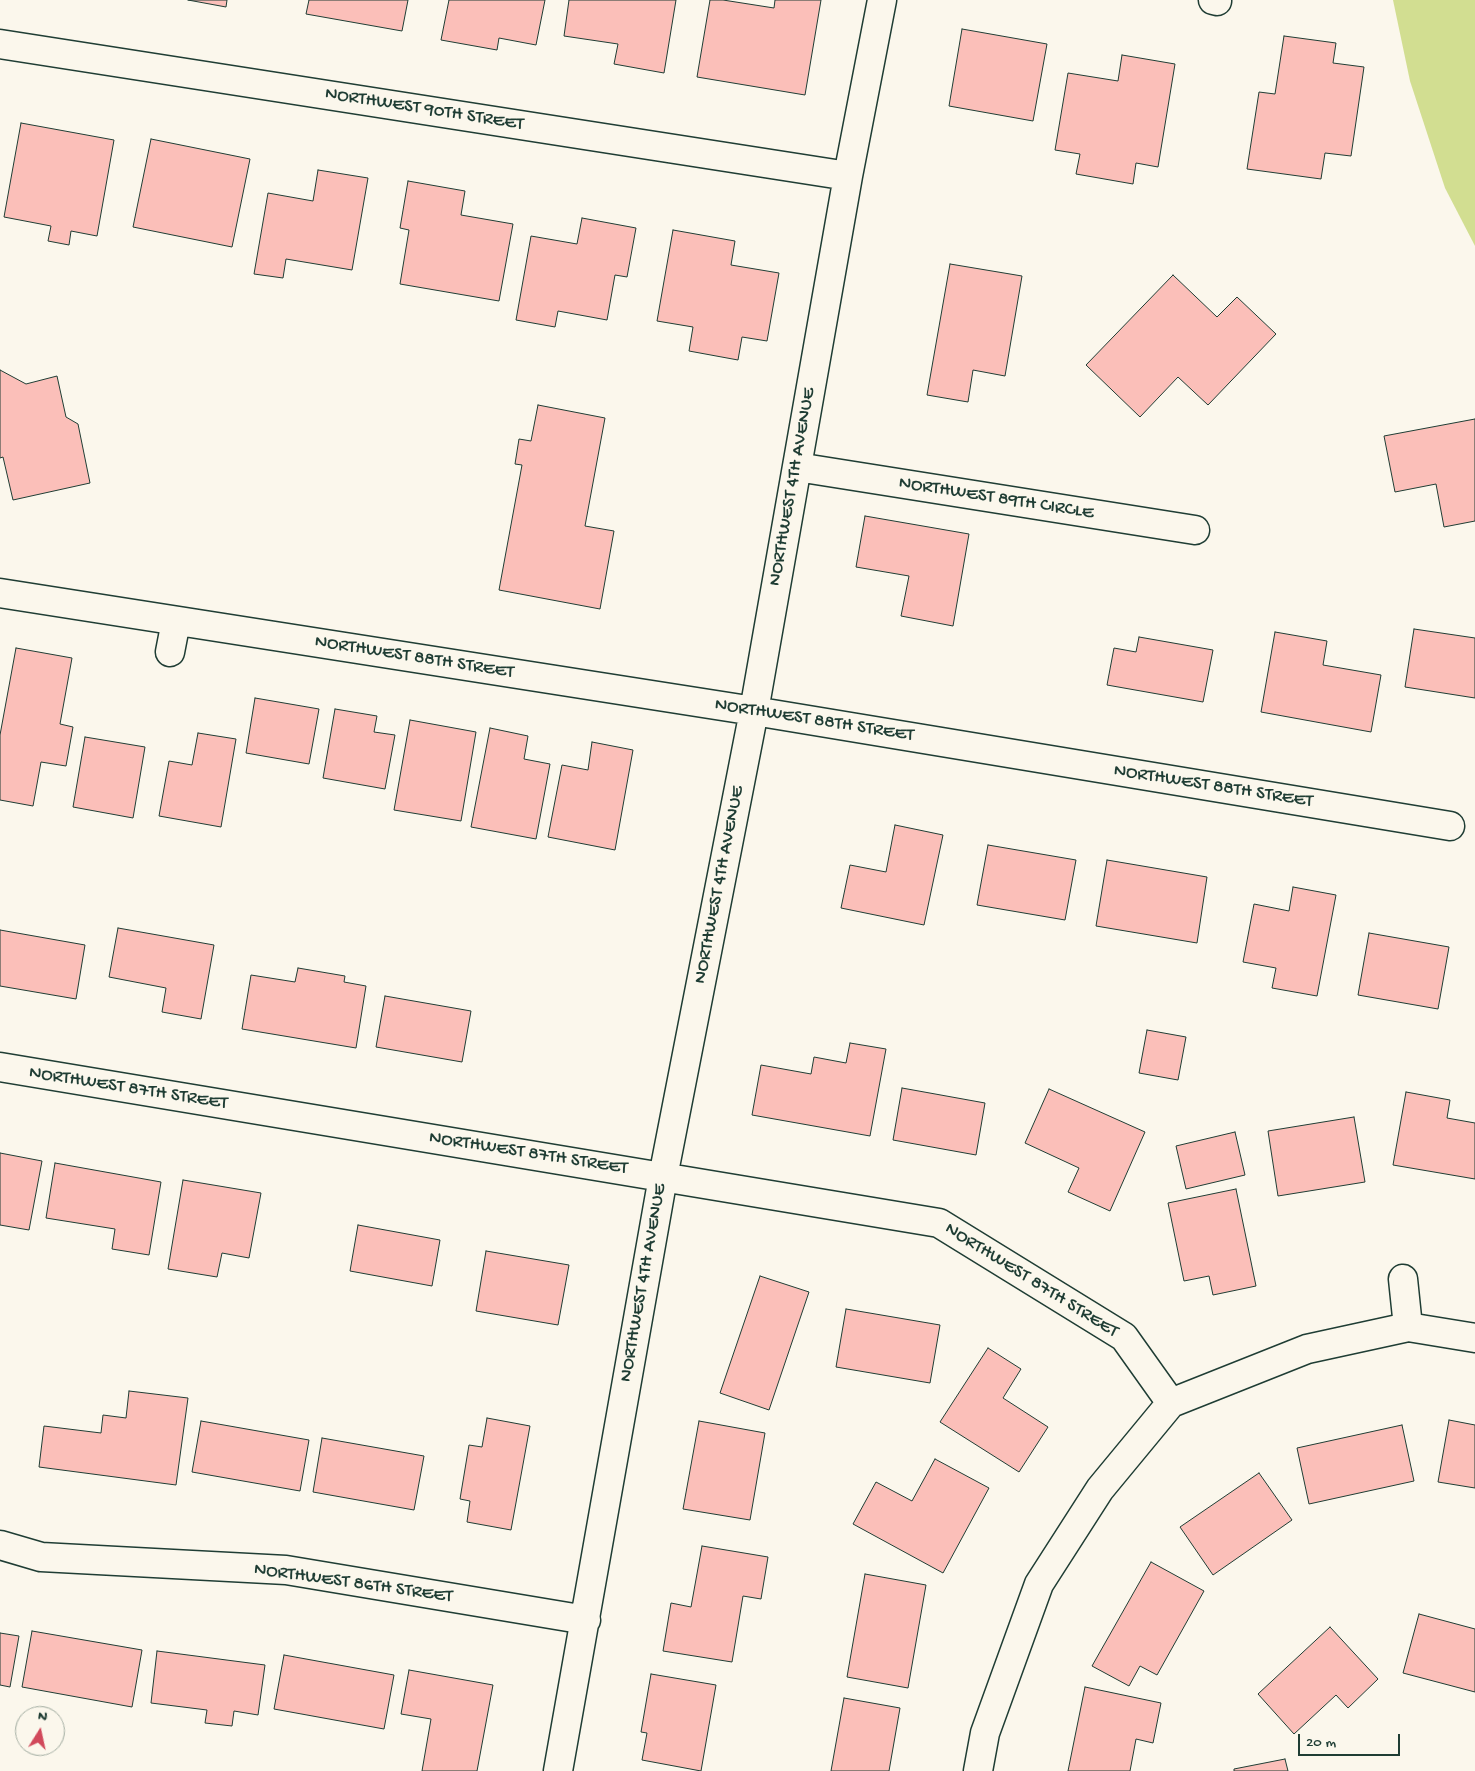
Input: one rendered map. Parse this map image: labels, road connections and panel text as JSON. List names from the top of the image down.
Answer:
{
  "streets": {
    "street": [
      "NORTHWEST 90TH STREET",
      "NORTHWEST 4TH AVENUE",
      "NORTHWEST 89TH CIRCLE",
      "NORTHWEST 88TH STREET",
      "NORTHWEST 87TH STREET",
      "NORTHWEST 86TH STREET"
    ]
  },
  "crossings": [
    ["NORTHWEST 90TH STREET", "NORTHWEST 4TH AVENUE"],
    ["NORTHWEST 4TH AVENUE", "NORTHWEST 89TH CIRCLE"],
    ["NORTHWEST 4TH AVENUE", "NORTHWEST 88TH STREET"],
    ["NORTHWEST 4TH AVENUE", "NORTHWEST 87TH STREET"],
    ["NORTHWEST 4TH AVENUE", "NORTHWEST 86TH STREET"]
  ],
  "scale_bar": "20 m",
  "north": "top"
}
